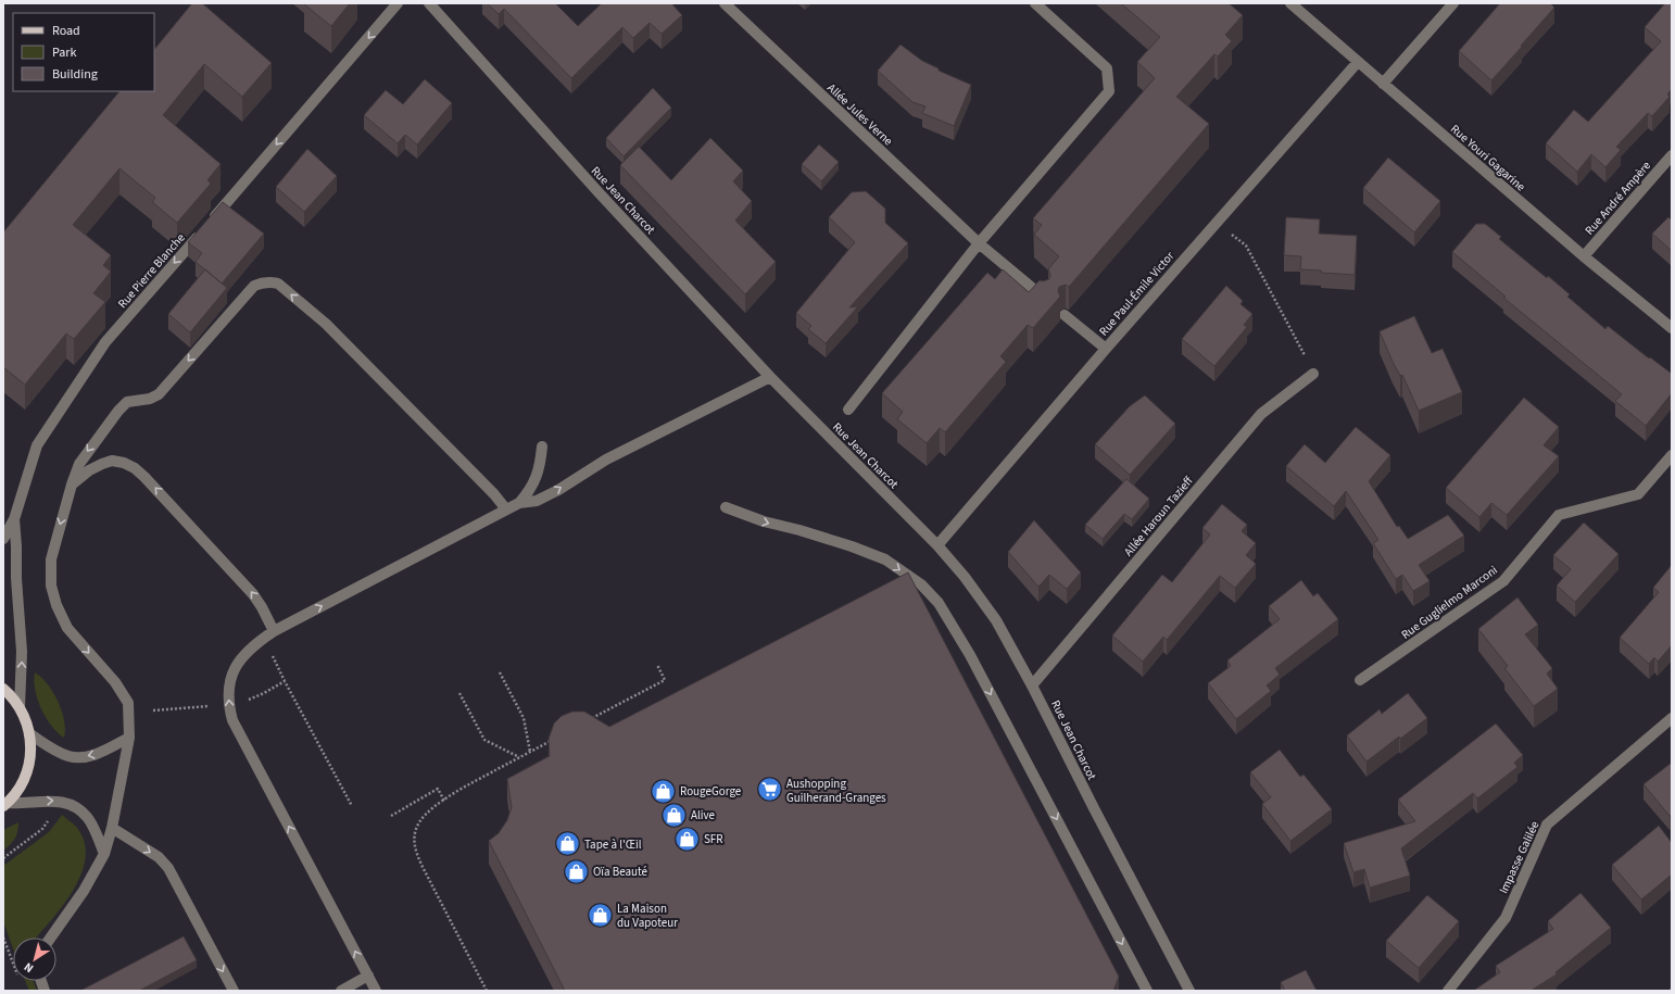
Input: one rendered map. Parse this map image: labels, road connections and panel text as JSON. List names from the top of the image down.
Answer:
{
  "streets": {
    "street": [
      "Allée Jules Verne",
      "Rue Youri Gagarine",
      "Rue André Ampère",
      "Rue Jean Charcot",
      "Rue Pierre Blanche",
      "Rue Paul-Émile Victor",
      "Allée Haroun Tazieff",
      "Rue Guglielmo Marconi",
      "Impasse Galilée"
    ]
  },
  "crossings": [
    ["Rue Youri Gagarine", "Rue André Ampère"],
    ["Rue Youri Gagarine", "Rue Paul-Émile Victor"],
    ["Rue Jean Charcot", "Rue Paul-Émile Victor"],
    ["Rue Jean Charcot", "Allée Haroun Tazieff"]
  ],
  "places": {
    "supermarket": ["Aushopping Guilherand-Granges"],
    "shop": [
      "RougeGorge",
      "Alive",
      "SFR",
      "Tape à l'Œil",
      "Oïa Beauté",
      "La Maison du Vapoteur"
    ]
  },
  "legend": ["Road", "Park", "Building"],
  "north": "bottom left"
}
